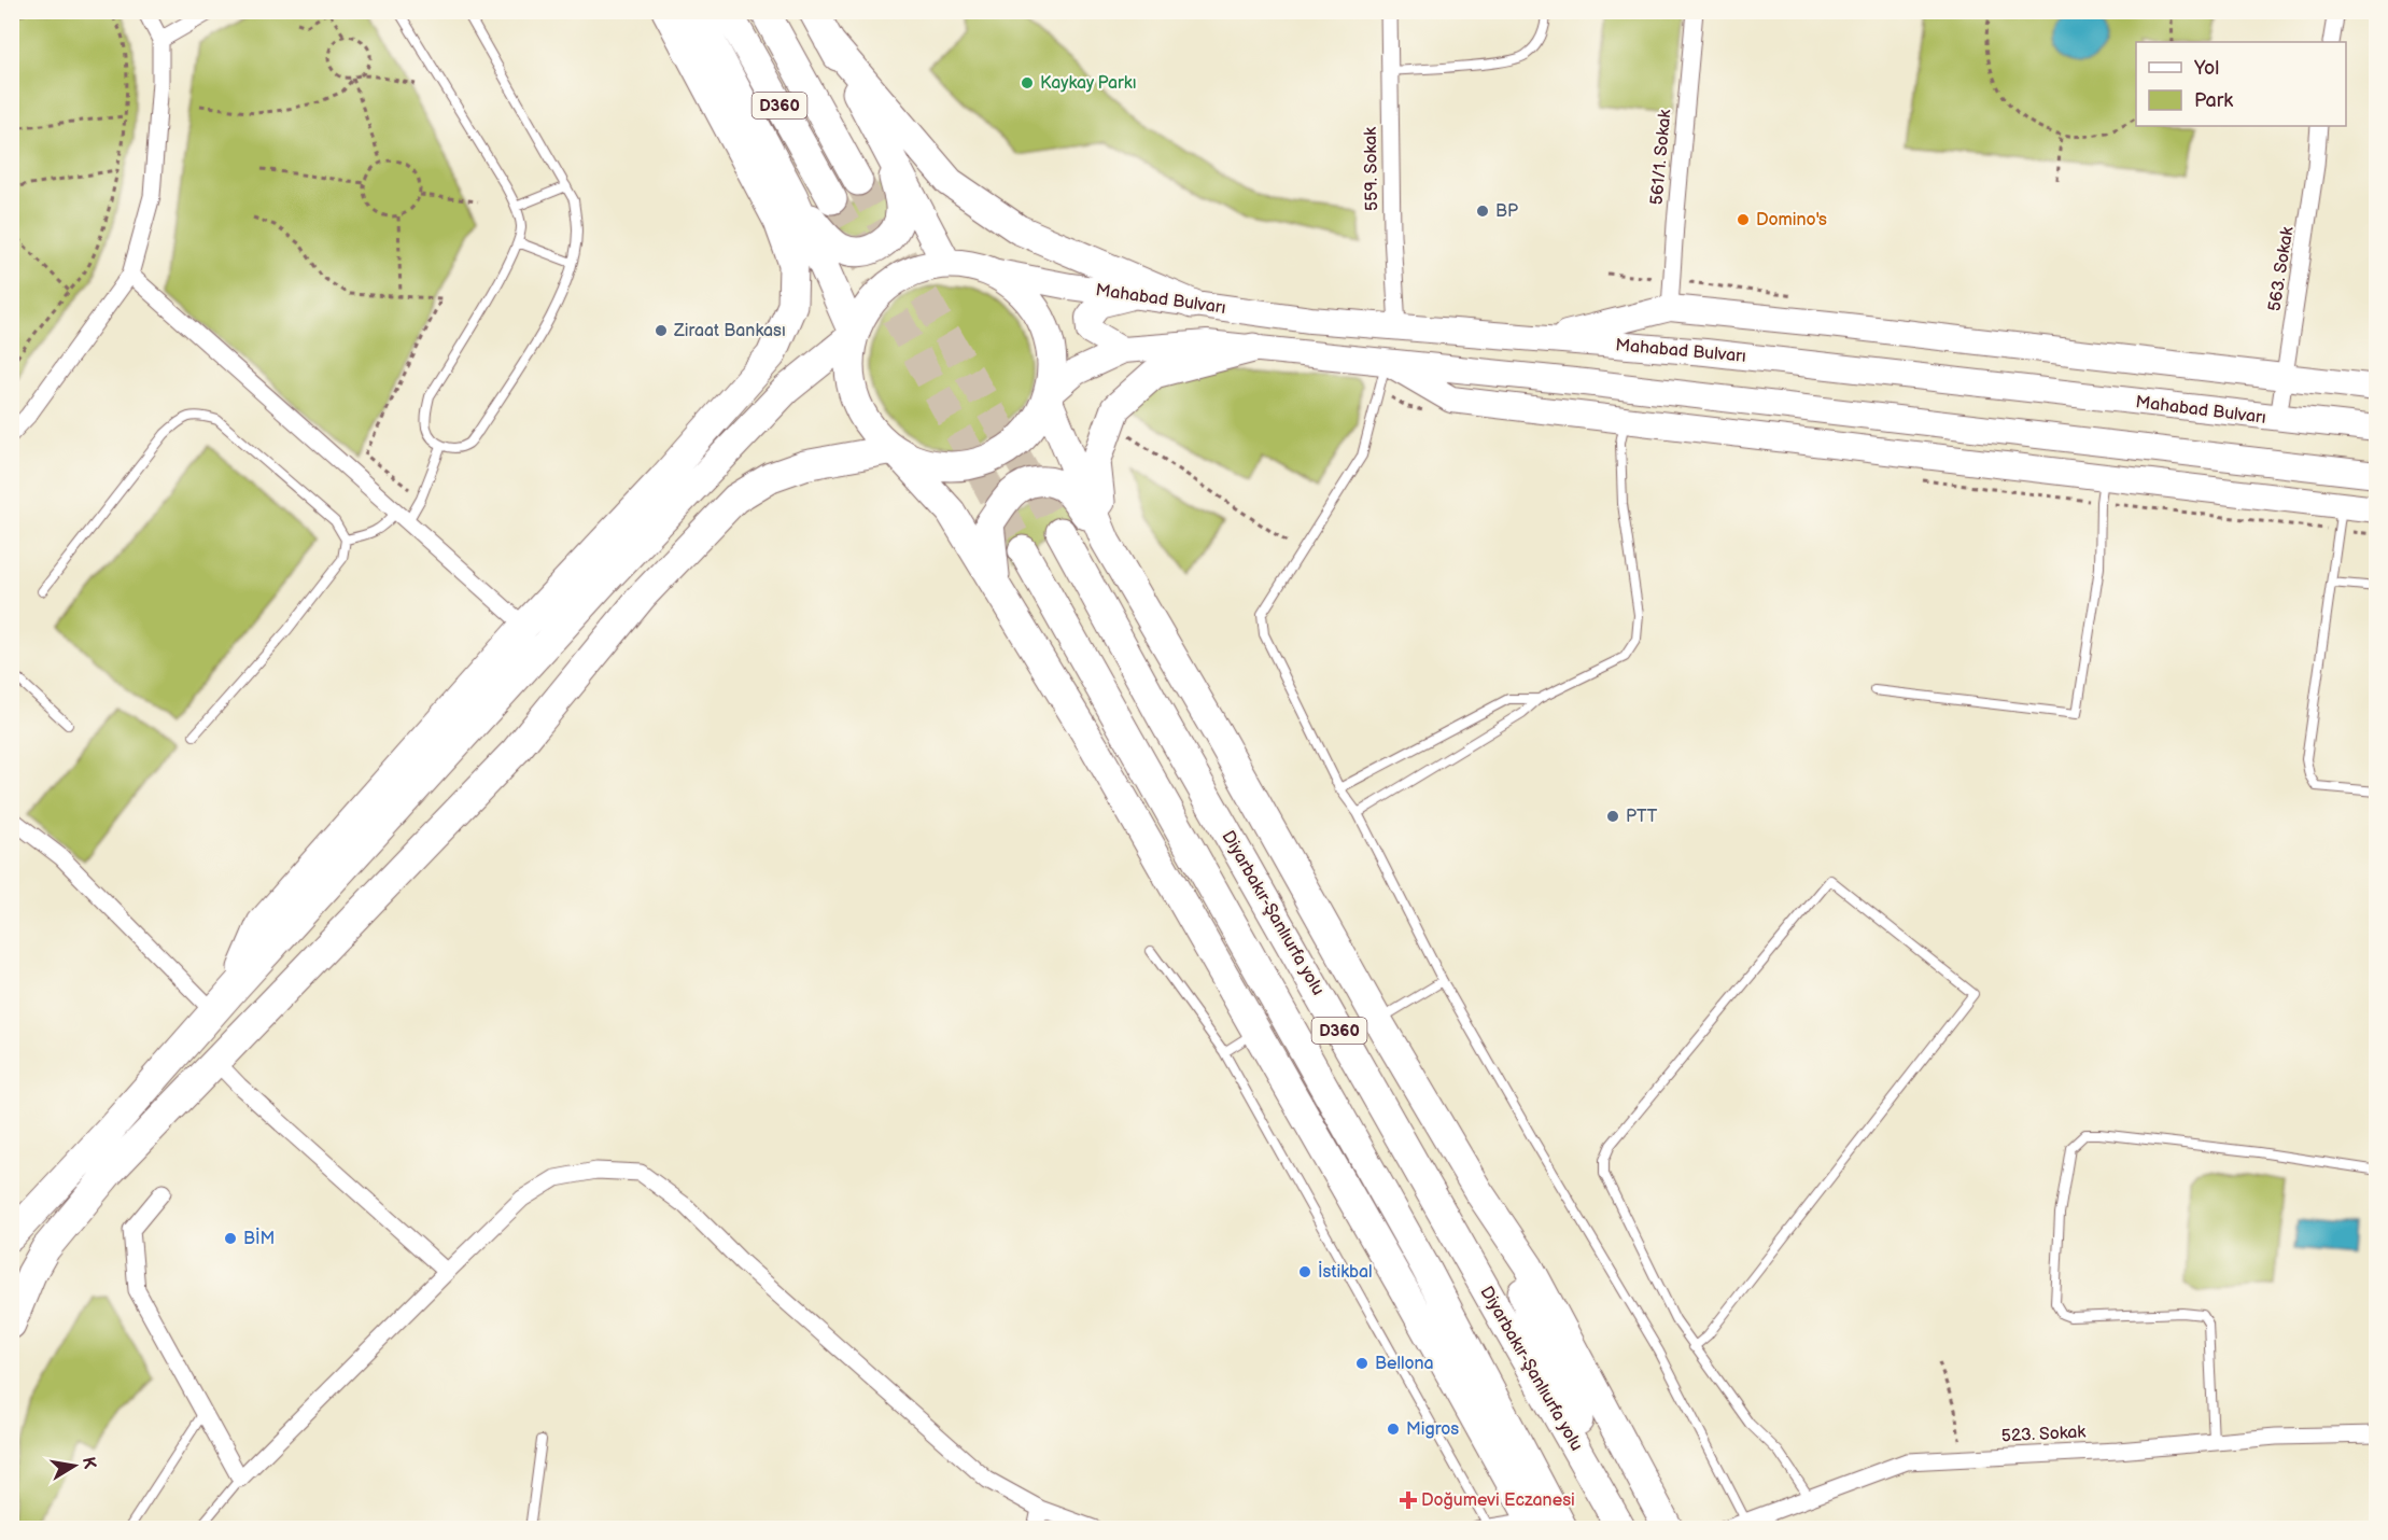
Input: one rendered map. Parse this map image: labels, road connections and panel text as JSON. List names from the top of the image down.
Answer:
{
  "streets": {
    "highway": ["D360", "Diyarbakır-Şanlıurfa yolu"],
    "main road": ["Mahabad Bulvarı"],
    "street": [
      "561/1. Sokak",
      "559. Sokak",
      "563. Sokak",
      "523. Sokak"
    ]
  },
  "crossings": [
    ["559. Sokak", "Mahabad Bulvarı"],
    ["563. Sokak", "Mahabad Bulvarı"]
  ],
  "places": {
    "other": [
      "Kaykay Parkı",
      "BP",
      "Domino's",
      "Ziraat Bankası",
      "PTT",
      "BİM",
      "İstikbal",
      "Bellona",
      "Migros"
    ],
    "health": ["Doğumevi Eczanesi"]
  },
  "legend": ["Yol", "Park"],
  "north": "right"
}
